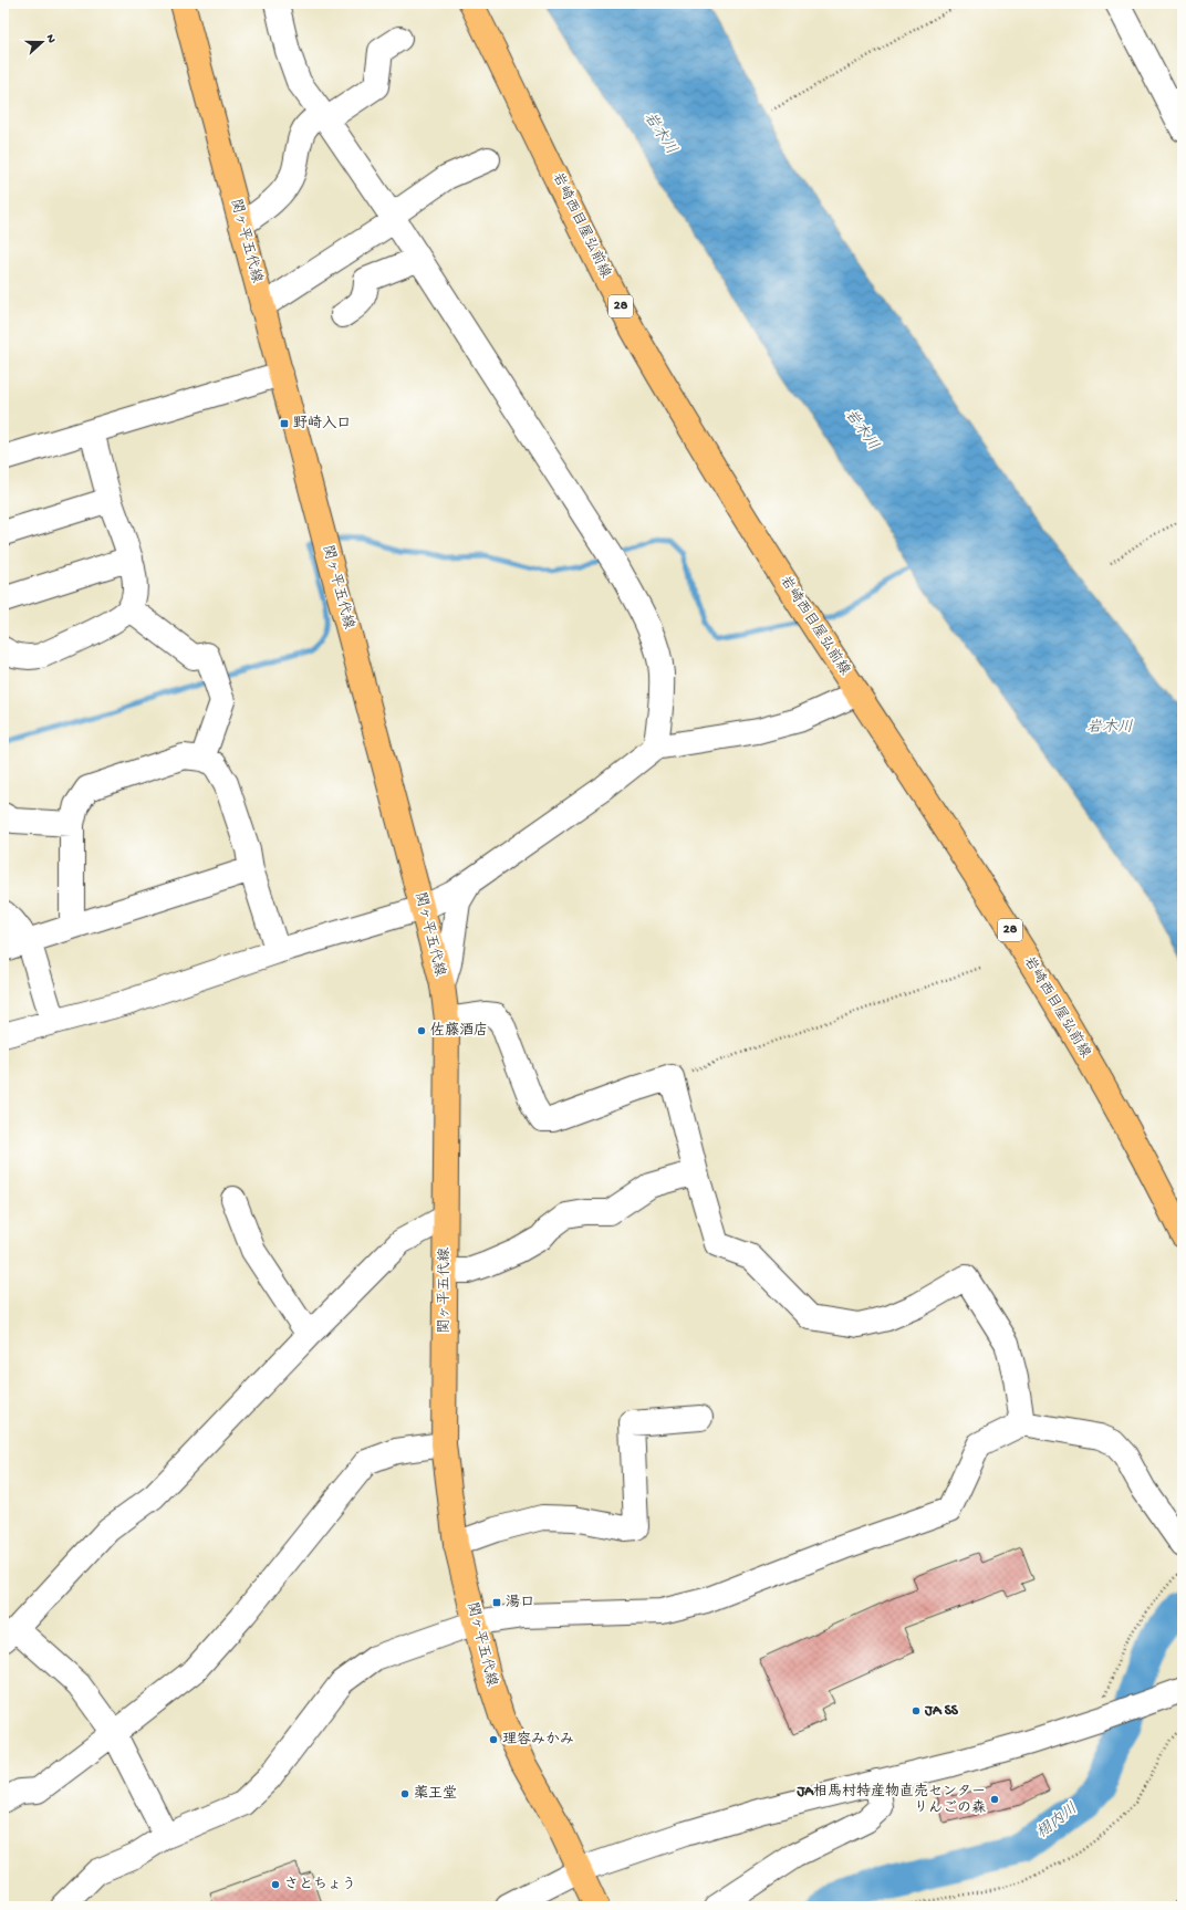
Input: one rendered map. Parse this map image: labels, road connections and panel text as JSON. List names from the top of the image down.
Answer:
{
  "streets": {
    "main road": ["岩崎西目屋弘前線", "関ヶ平五代線", "28"]
  },
  "water": ["岩木川", "栩内川"],
  "places": {
    "transit": ["野崎入口", "湯口"],
    "other": [
      "佐藤酒店",
      "JA SS",
      "理容みかみ",
      "薬王堂",
      "JA相馬村特産物直売センター りんごの森",
      "さとちょう"
    ]
  },
  "north": "right"
}
